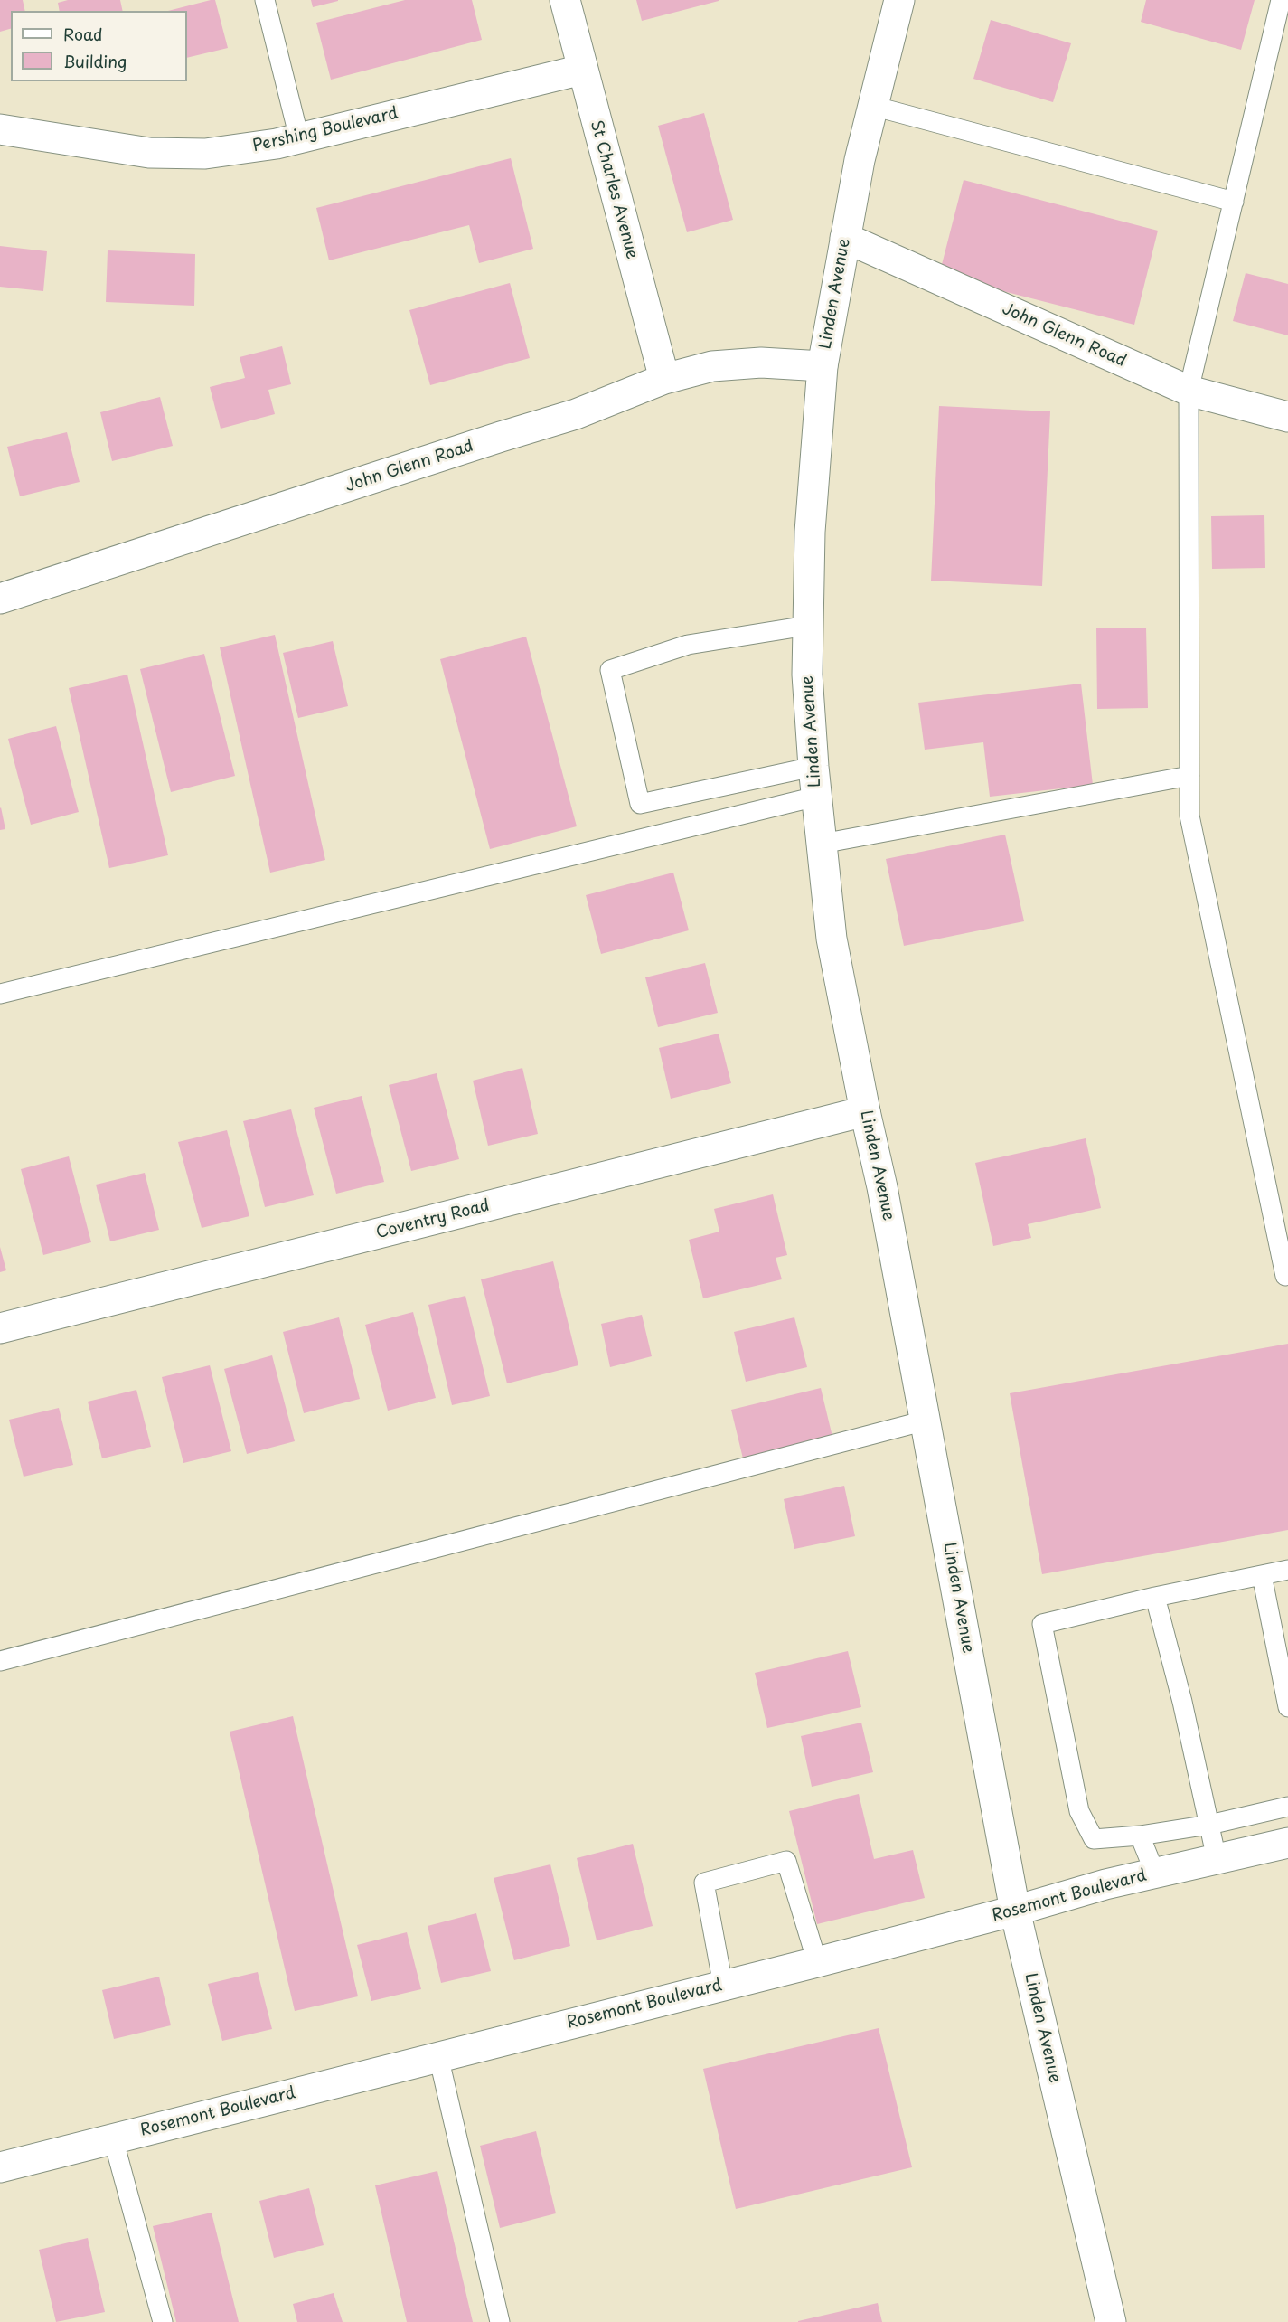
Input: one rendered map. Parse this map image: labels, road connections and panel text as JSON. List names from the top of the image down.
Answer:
{
  "streets": {
    "street": [
      "Pershing Boulevard",
      "St Charles Avenue",
      "Linden Avenue",
      "John Glenn Road",
      "Coventry Road",
      "Rosemont Boulevard"
    ]
  },
  "crossings": [
    ["Pershing Boulevard", "St Charles Avenue"],
    ["St Charles Avenue", "John Glenn Road"],
    ["Linden Avenue", "John Glenn Road"],
    ["Linden Avenue", "Coventry Road"],
    ["Linden Avenue", "Rosemont Boulevard"]
  ],
  "legend": ["Road", "Building"]
}
